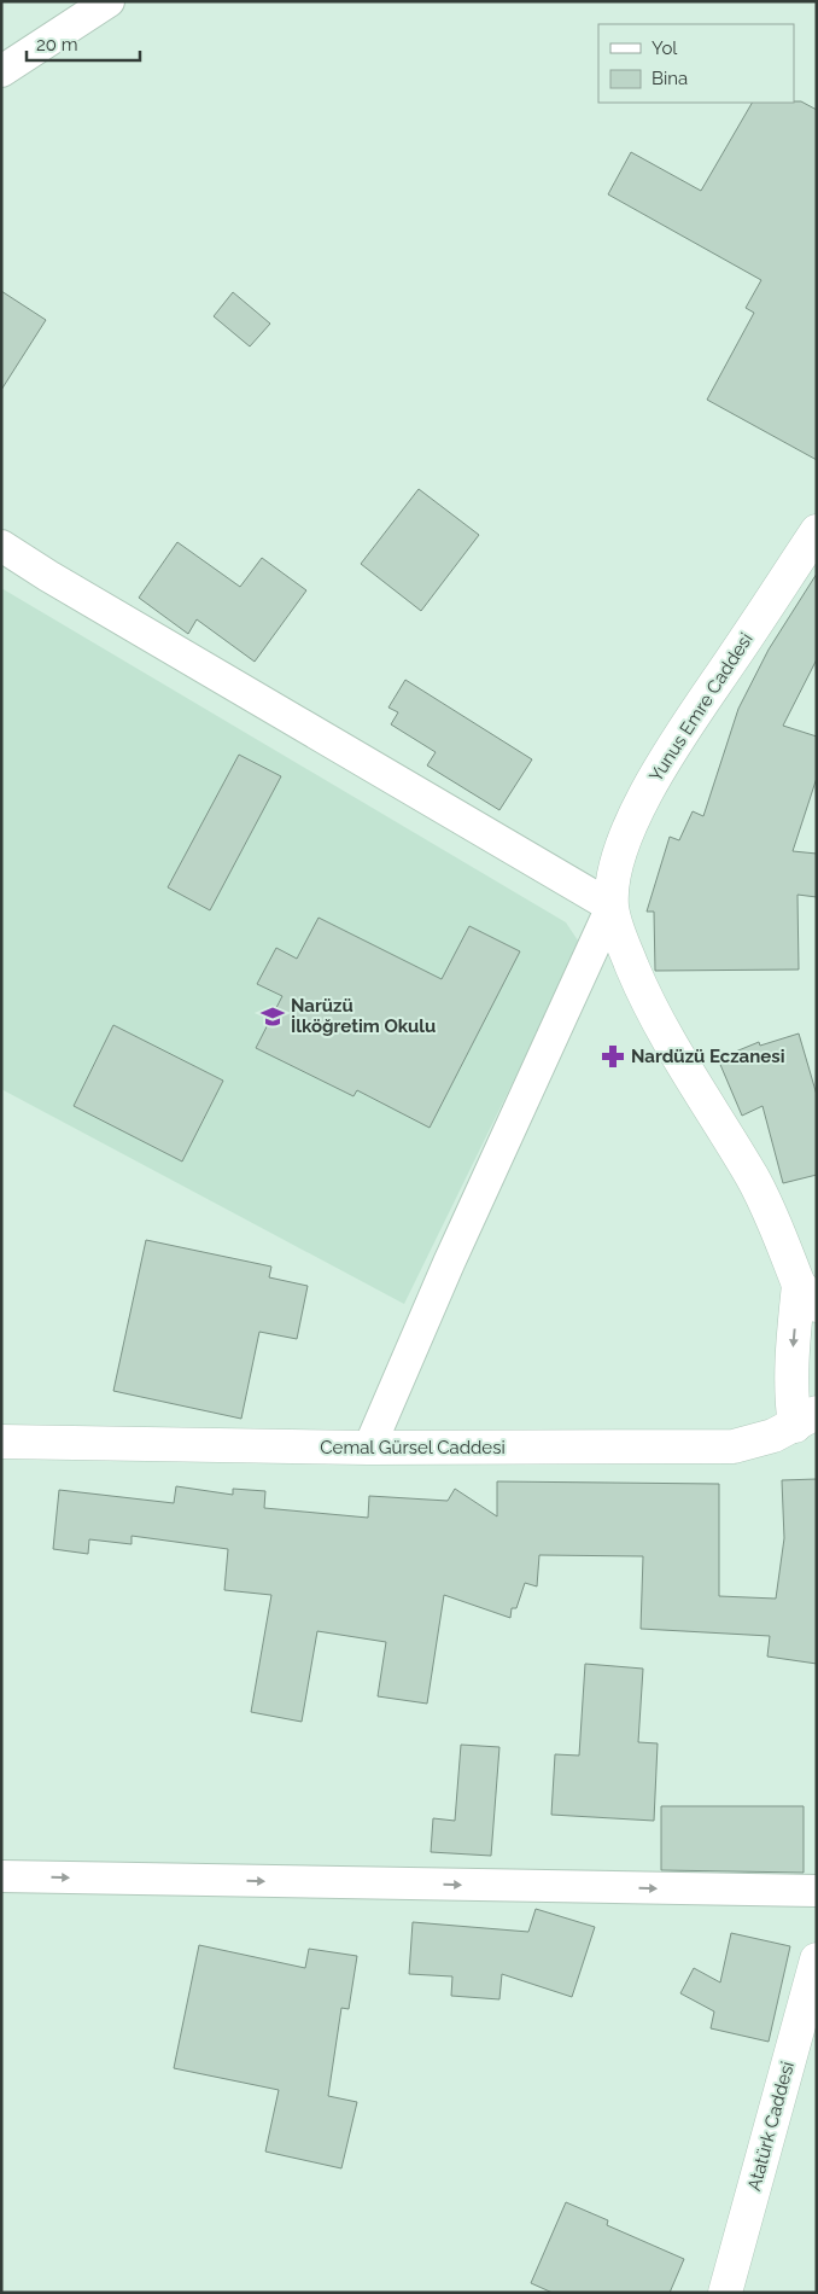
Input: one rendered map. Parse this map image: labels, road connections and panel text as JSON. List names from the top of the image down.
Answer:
{
  "streets": {
    "street": ["Yunus Emre Caddesi", "Cemal Gürsel Caddesi", "Atatürk Caddesi"]
  },
  "places": {
    "school or university": ["Narüzü İlköğretim Okulu"],
    "pharmacy": ["Nardüzü Eczanesi"]
  },
  "legend": ["Yol", "Bina"],
  "scale_bar": "20 m"
}
